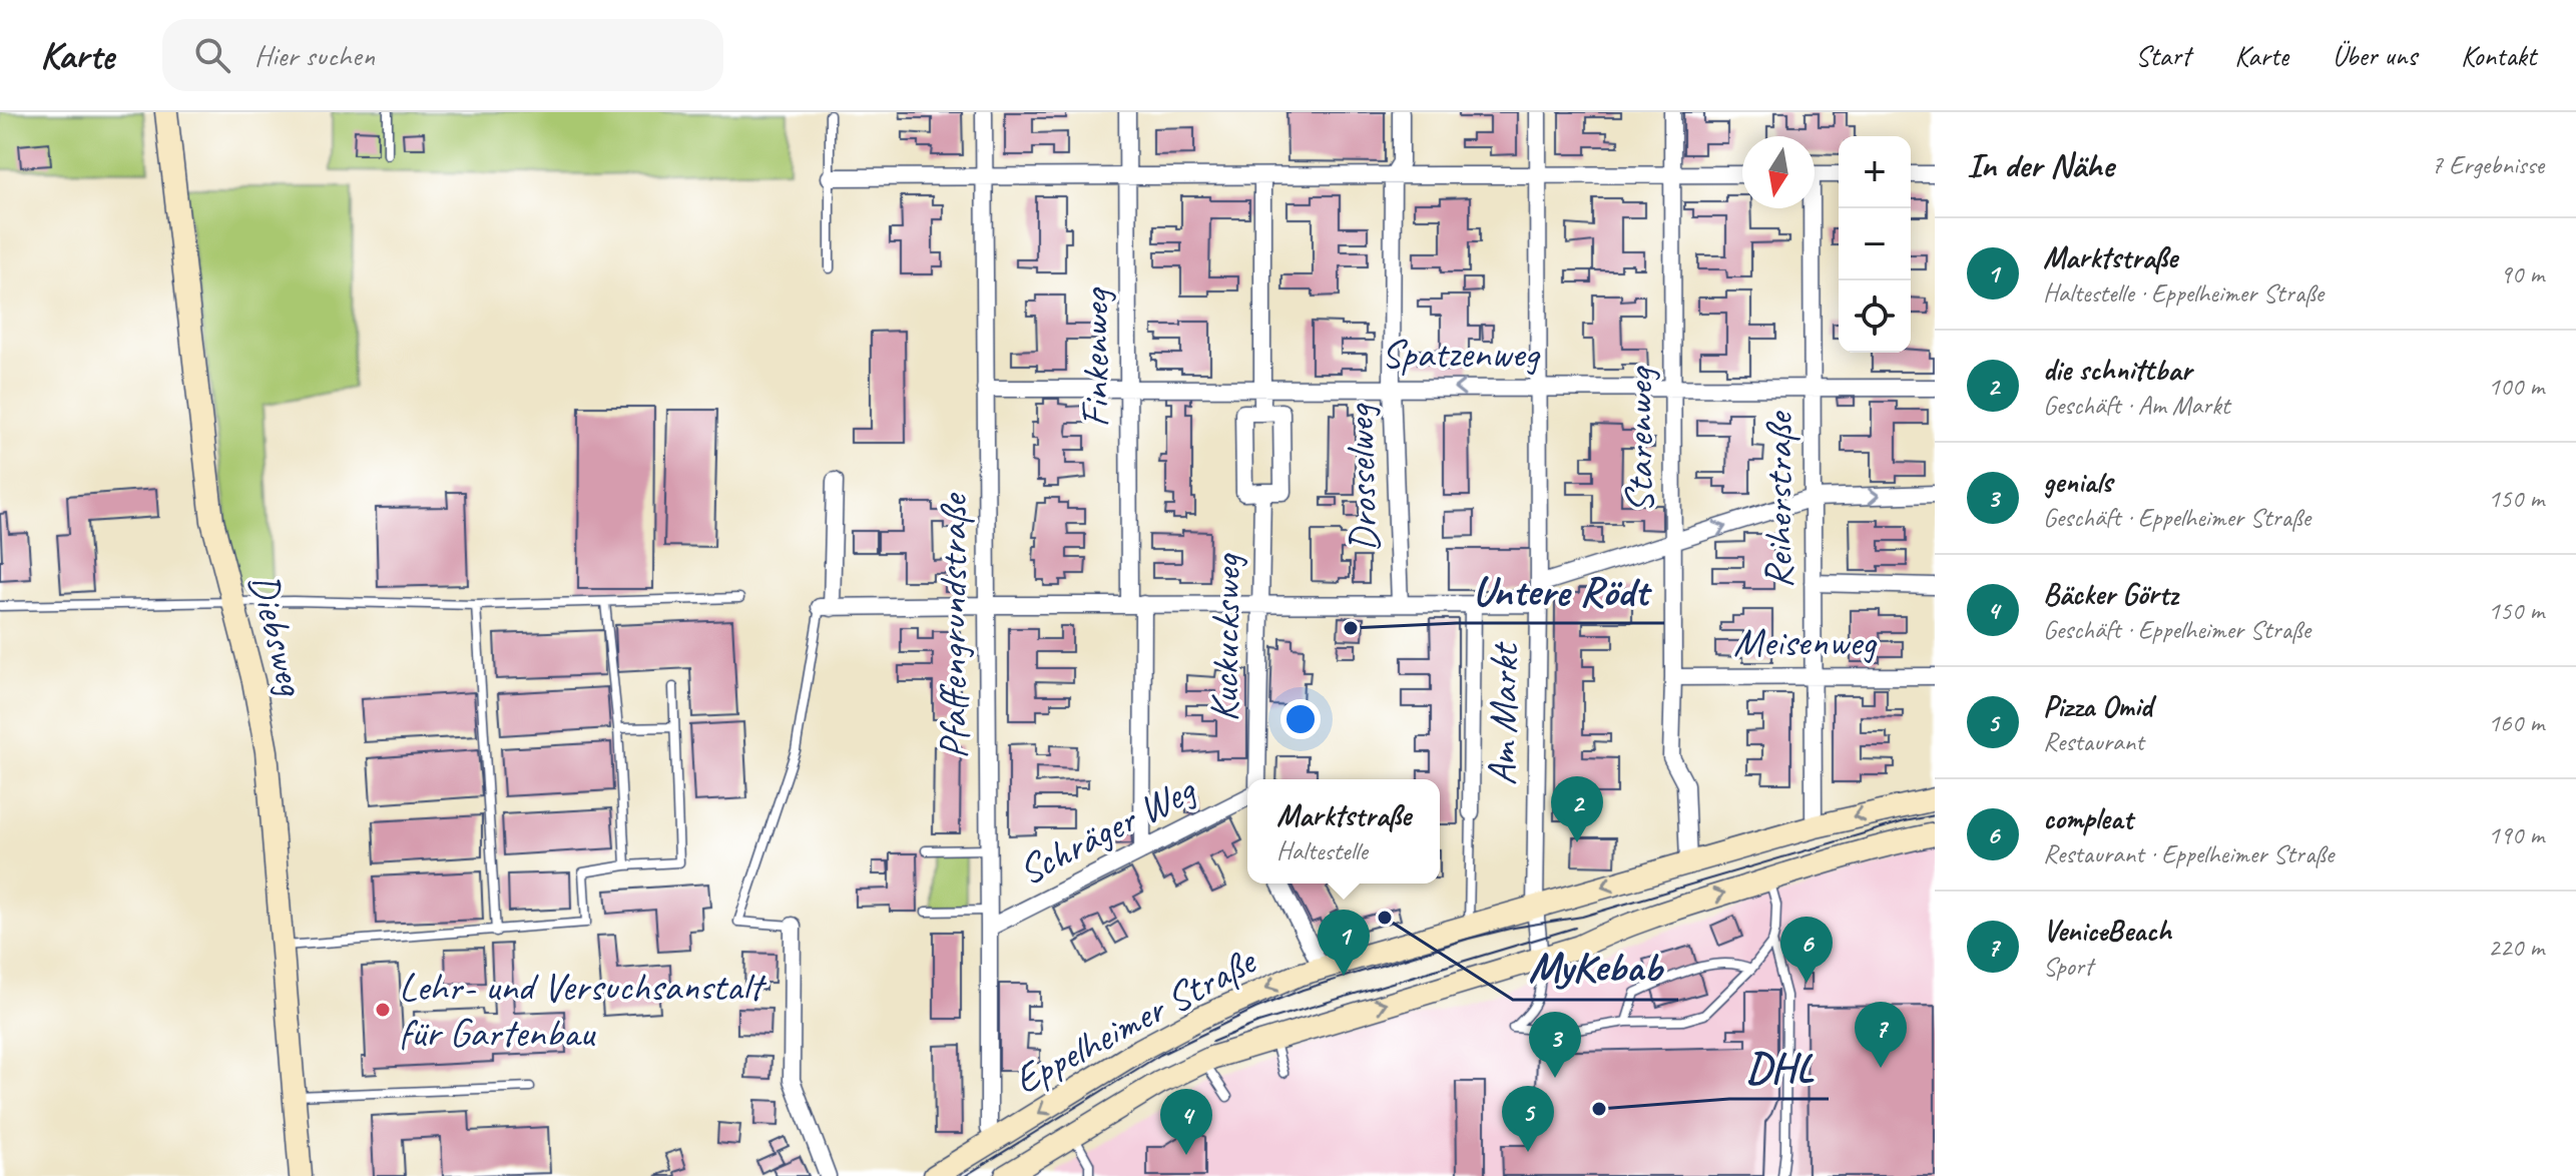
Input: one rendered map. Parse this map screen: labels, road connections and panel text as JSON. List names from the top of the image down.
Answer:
{
  "streets": {
    "main road": ["Diebsweg", "Eppelheimer Straße"],
    "street": [
      "Spatzenweg",
      "Finkenweg",
      "Starenweg",
      "Drosselweg",
      "Reiherstraße",
      "Pfaffengrundstraße",
      "Kuckucksweg",
      "Meisenweg",
      "Am Markt",
      "Schräger Weg"
    ]
  },
  "crossings": [
    ["Spatzenweg", "Finkenweg"],
    ["Spatzenweg", "Starenweg"],
    ["Spatzenweg", "Drosselweg"],
    ["Spatzenweg", "Reiherstraße"],
    ["Spatzenweg", "Pfaffengrundstraße"],
    ["Finkenweg", "Schräger Weg"],
    ["Starenweg", "Meisenweg"],
    ["Starenweg", "Eppelheimer Straße"],
    ["Reiherstraße", "Meisenweg"],
    ["Reiherstraße", "Eppelheimer Straße"],
    ["Pfaffengrundstraße", "Schräger Weg"],
    ["Pfaffengrundstraße", "Eppelheimer Straße"],
    ["Am Markt", "Eppelheimer Straße"]
  ],
  "places": [
    "Untere Rödt",
    "MyKebab",
    "Lehr- und Versuchsanstalt für Gartenbau",
    "DHL"
  ],
  "north": "bottom",
  "page": {
    "header": "Karte",
    "search": "Hier suchen",
    "nav": [
      "Start",
      "Karte",
      "Über uns",
      "Kontakt"
    ],
    "heading": ["In der Nähe", "7 Ergebnisse"],
    "map_buttons": ["+", "−"],
    "list": [
      {
        "mark": "1",
        "name": "Marktstraße",
        "note": "Haltestelle · Eppelheimer Straße",
        "value": "90 m"
      },
      {
        "mark": "2",
        "name": "die schnittbar",
        "note": "Geschäft · Am Markt",
        "value": "100 m"
      },
      {
        "mark": "3",
        "name": "genials",
        "note": "Geschäft · Eppelheimer Straße",
        "value": "150 m"
      },
      {
        "mark": "4",
        "name": "Bäcker Görtz",
        "note": "Geschäft · Eppelheimer Straße",
        "value": "150 m"
      },
      {
        "mark": "5",
        "name": "Pizza Omid",
        "note": "Restaurant",
        "value": "160 m"
      },
      {
        "mark": "6",
        "name": "compleat",
        "note": "Restaurant · Eppelheimer Straße",
        "value": "190 m"
      },
      {
        "mark": "7",
        "name": "VeniceBeach",
        "note": "Sport",
        "value": "220 m"
      }
    ],
    "pins": [
      "2",
      "1",
      "6",
      "7",
      "3",
      "5",
      "4"
    ],
    "popup": ["Marktstraße", "Haltestelle"]
  }
}
